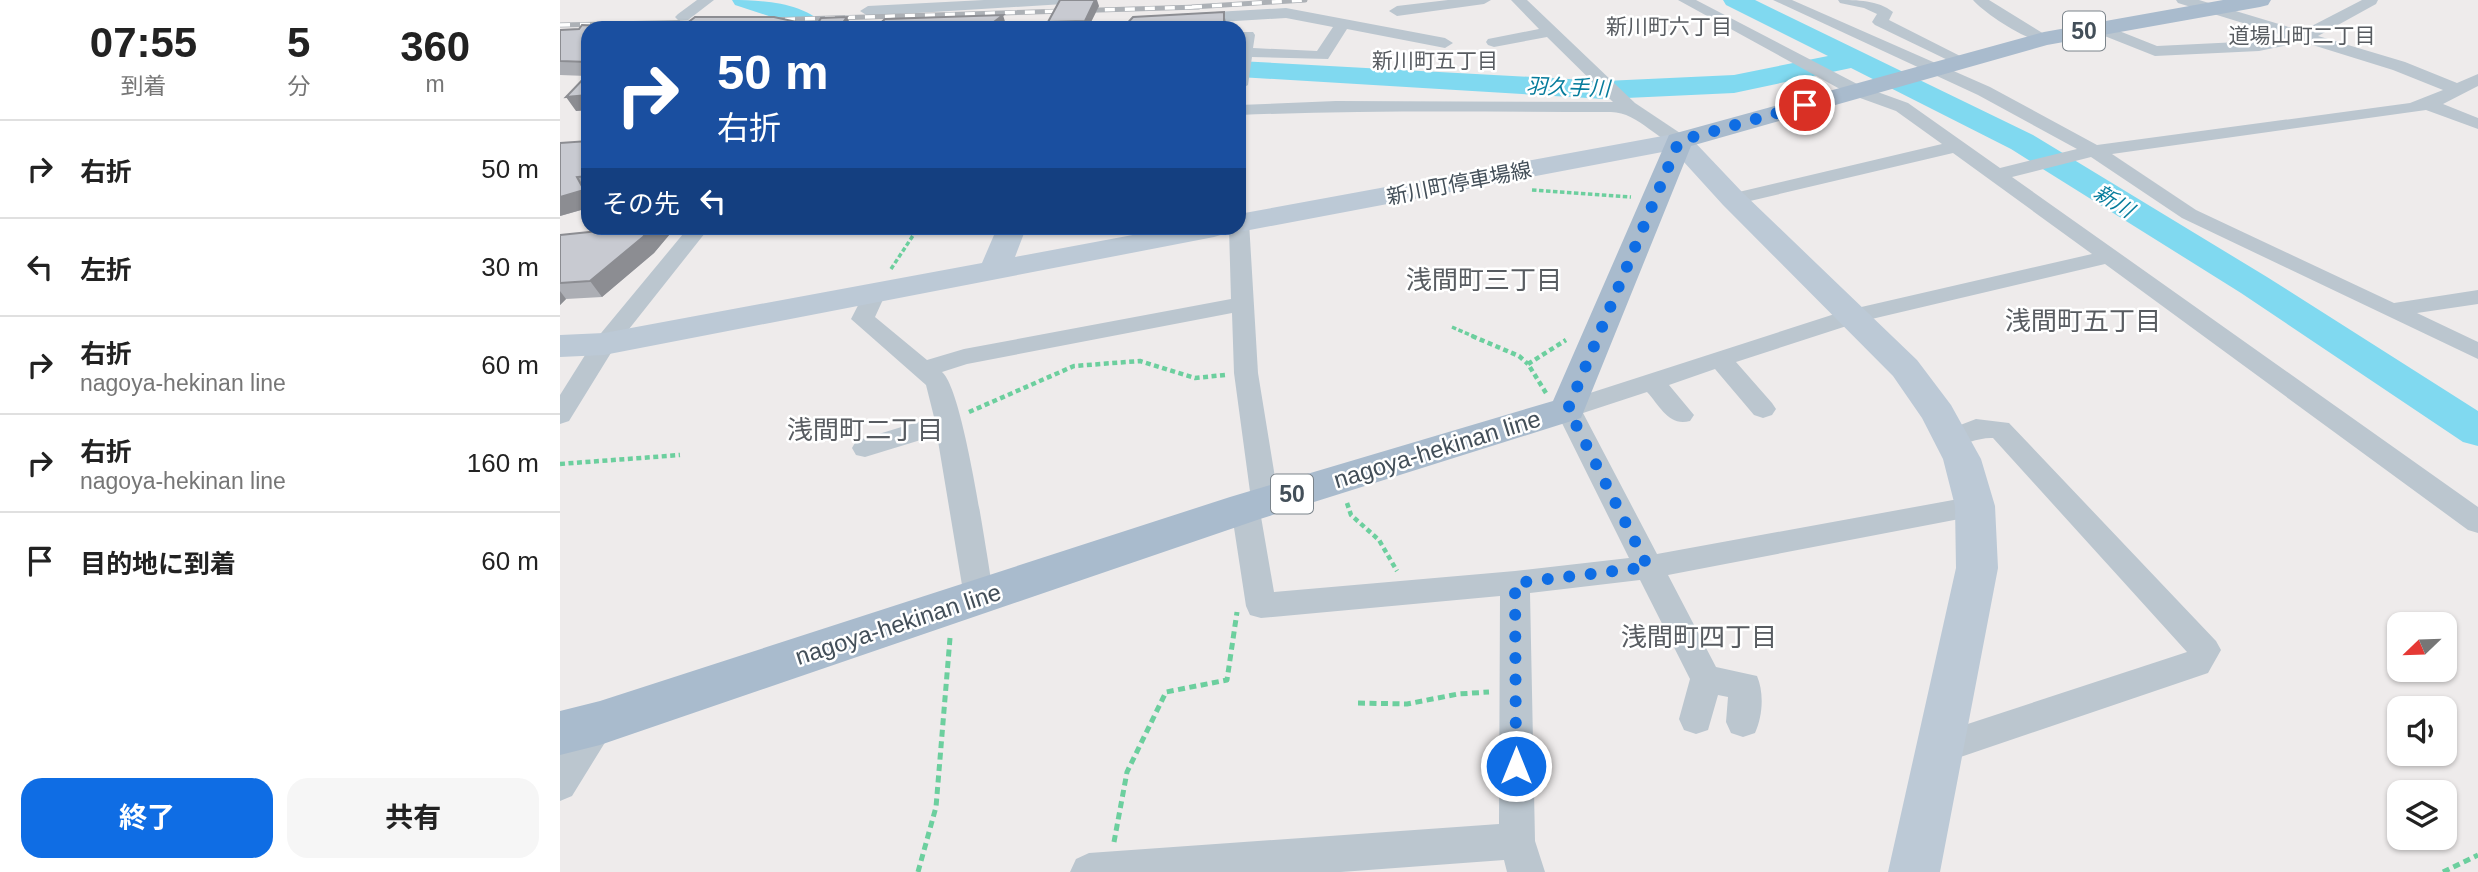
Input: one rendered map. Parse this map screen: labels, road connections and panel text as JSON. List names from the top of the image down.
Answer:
{
  "streets": {
    "main road": ["50", "nagoya-hekinan line"],
    "street": ["新川町停車場線"]
  },
  "crossings": [
    ["50", "新川町停車場線"],
    ["50", "nagoya-hekinan line"],
    ["新川町停車場線", "nagoya-hekinan line"]
  ],
  "districts": [
    "新川町六丁目",
    "道場山町二丁目",
    "新川町五丁目",
    "浅間町三丁目",
    "浅間町五丁目",
    "浅間町二丁目",
    "浅間町四丁目"
  ],
  "water": ["羽久手川", "新川"],
  "north": "bottom left",
  "page": {
    "eta": [
      "07:55",
      "到着",
      "5",
      "分",
      "360",
      "m"
    ],
    "turn": ["50 m", "右折"],
    "list": [
      {
        "name": "右折",
        "value": "50 m"
      },
      {
        "name": "左折",
        "value": "30 m"
      },
      {
        "name": "右折",
        "note": "nagoya-hekinan line",
        "value": "60 m"
      },
      {
        "name": "右折",
        "note": "nagoya-hekinan line",
        "value": "160 m"
      },
      {
        "name": "目的地に到着",
        "value": "60 m"
      }
    ],
    "then": "その先",
    "buttons": ["終了", "共有"]
  }
}
